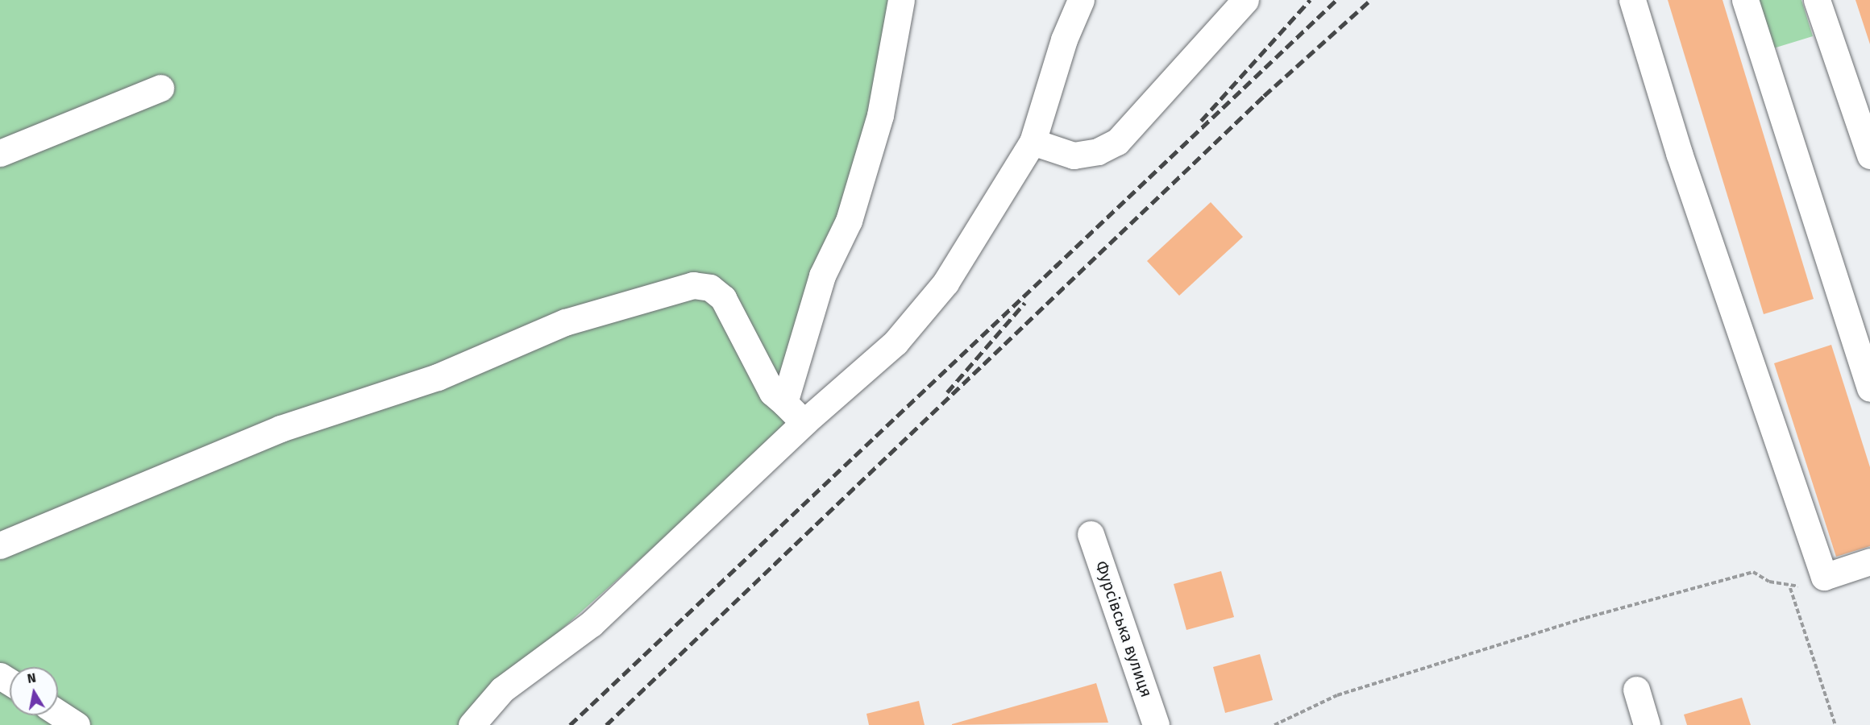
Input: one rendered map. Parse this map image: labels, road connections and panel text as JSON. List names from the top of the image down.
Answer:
{
  "streets": {
    "street": ["Фурсівська вулиця"]
  },
  "north": "top"
}
